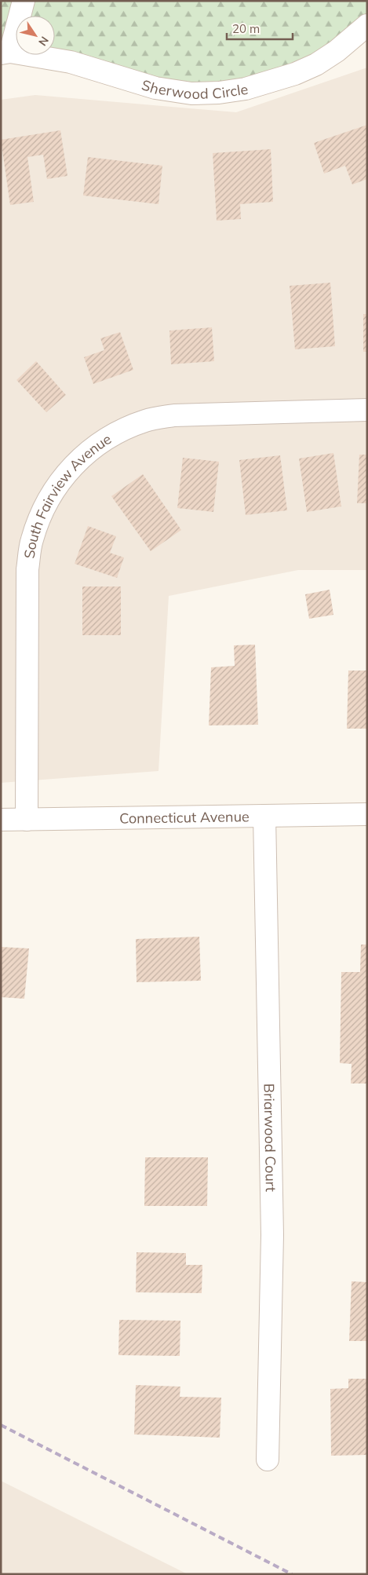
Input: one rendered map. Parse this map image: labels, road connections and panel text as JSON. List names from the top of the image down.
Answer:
{
  "streets": {
    "street": [
      "Sherwood Circle",
      "South Fairview Avenue",
      "Connecticut Avenue",
      "Briarwood Court"
    ]
  },
  "crossings": [
    ["South Fairview Avenue", "Connecticut Avenue"],
    ["Connecticut Avenue", "Briarwood Court"]
  ],
  "scale_bar": "20 m",
  "north": "bottom right"
}
